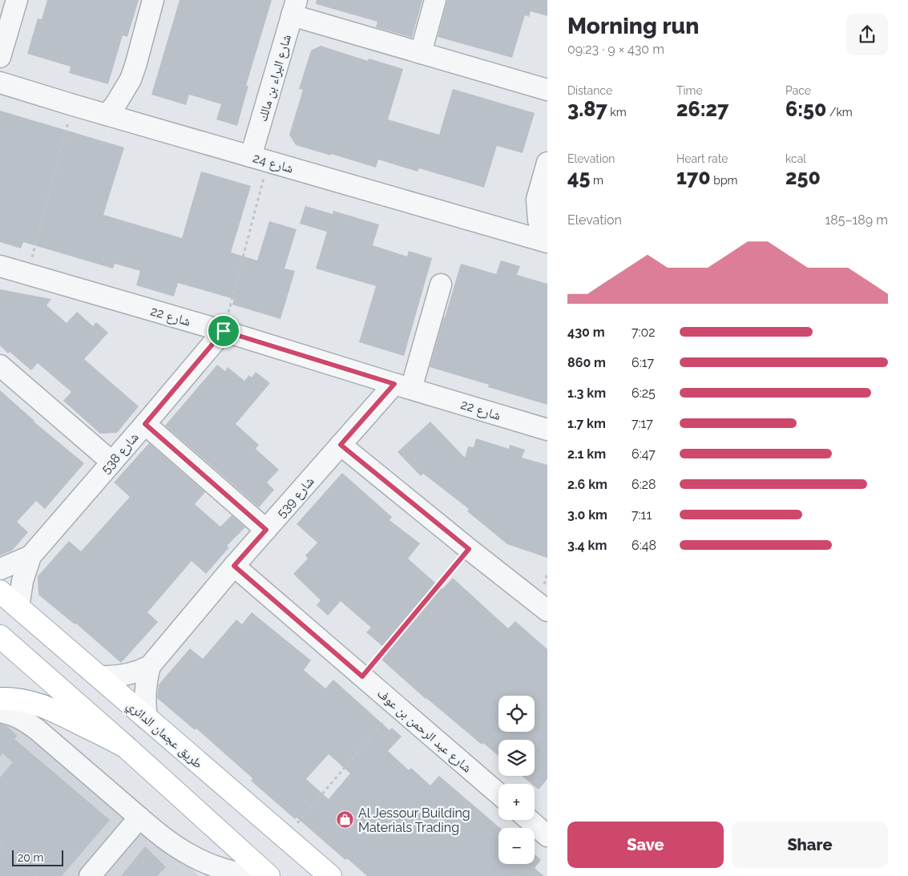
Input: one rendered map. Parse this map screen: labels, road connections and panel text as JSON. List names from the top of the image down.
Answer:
{
  "streets": {
    "main road": ["طريق عجمان الدائري"],
    "street": [
      "شارع البراء بن مالك",
      "شارع 24",
      "شارع 22",
      "شارع 538",
      "شارع 539",
      "شارع عبد الرحمن بن عوف"
    ]
  },
  "crossings": [
    ["شارع البراء بن مالك", "شارع 24"],
    ["شارع 22", "شارع 538"],
    ["شارع 22", "شارع 539"],
    ["شارع 538", "طريق عجمان الدائري"],
    ["شارع 539", "شارع عبد الرحمن بن عوف"],
    ["شارع 539", "طريق عجمان الدائري"]
  ],
  "places": {
    "shop": ["Al Jessour Building Materials Trading"]
  },
  "scale_bar": "20 m",
  "page": {
    "heading": ["Morning run", "09:23 · 9 × 430 m"],
    "stats": [
      ["Distance", "3.87 km"],
      ["Time", "26:27"],
      ["Pace", "6:50 /km"],
      ["Elevation", "45 m"],
      ["Heart rate", "170 bpm"],
      ["kcal", "250"]
    ],
    "chart": ["Elevation", "185–189 m"],
    "list": [
      {
        "name": "430 m",
        "note": "7:02"
      },
      {
        "name": "860 m",
        "note": "6:17"
      },
      {
        "name": "1.3 km",
        "note": "6:25"
      },
      {
        "name": "1.7 km",
        "note": "7:17"
      },
      {
        "name": "2.1 km",
        "note": "6:47"
      },
      {
        "name": "2.6 km",
        "note": "6:28"
      },
      {
        "name": "3.0 km",
        "note": "7:11"
      },
      {
        "name": "3.4 km",
        "note": "6:48"
      }
    ],
    "map_buttons": ["+", "−"],
    "buttons": ["Save", "Share"],
    "scale": "20 m"
  }
}
